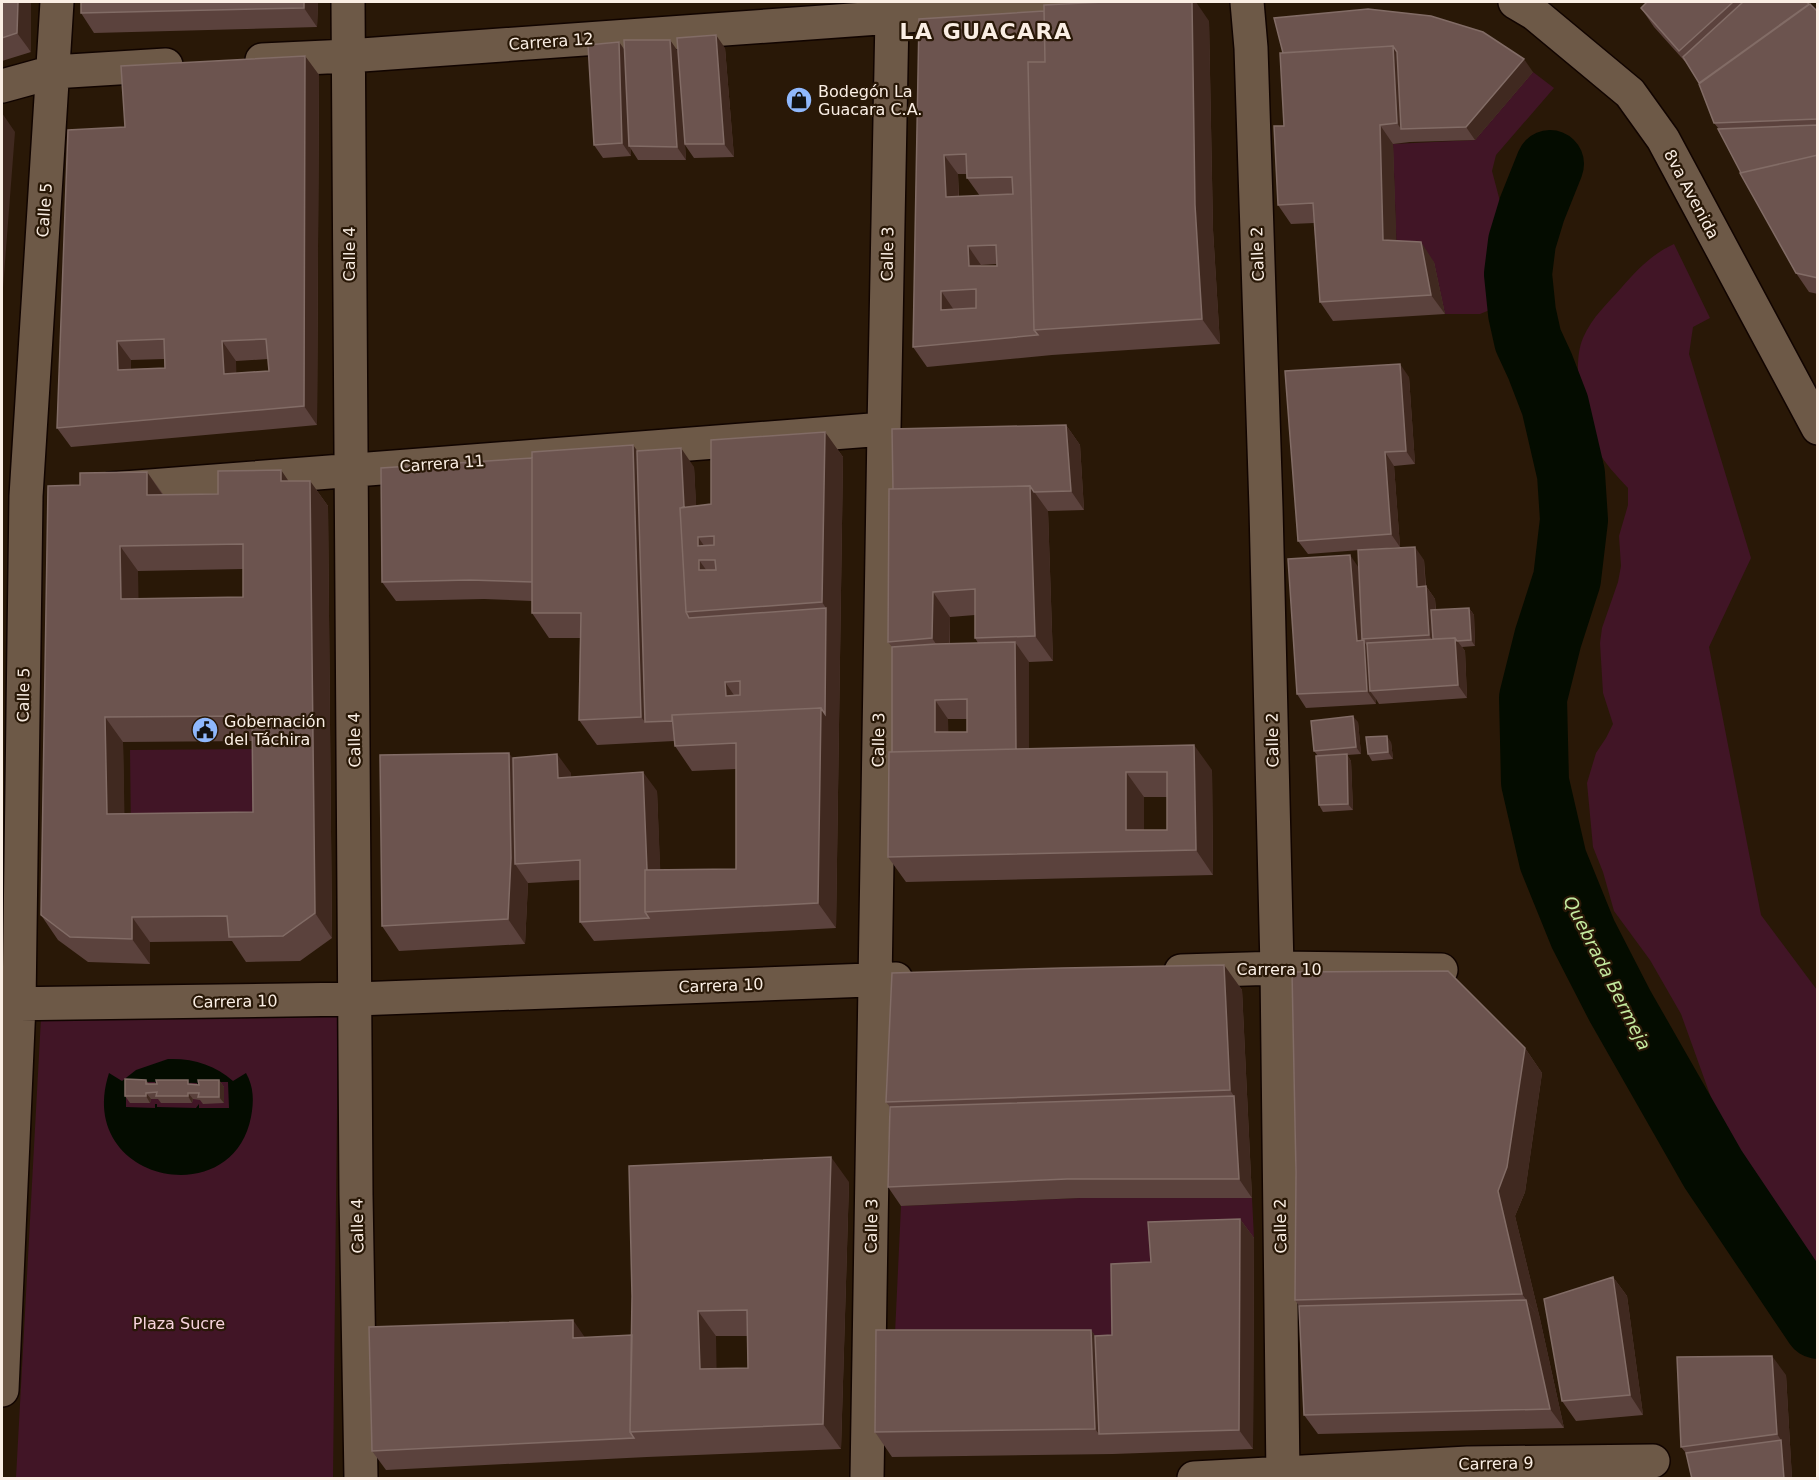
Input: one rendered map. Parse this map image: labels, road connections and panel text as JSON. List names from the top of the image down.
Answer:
{
  "streets": {
    "street": [
      "Carrera 12",
      "8va Avenida",
      "Calle 5",
      "Calle 4",
      "Calle 3",
      "Calle 2",
      "Carrera 11",
      "Carrera 10",
      "Carrera 9"
    ]
  },
  "crossings": [
    ["Carrera 12", "Calle 4"],
    ["Carrera 12", "Calle 3"],
    ["Calle 5", "Carrera 11"],
    ["Calle 5", "Carrera 10"],
    ["Calle 4", "Carrera 11"],
    ["Calle 4", "Carrera 10"],
    ["Calle 3", "Carrera 11"],
    ["Calle 3", "Carrera 10"],
    ["Calle 2", "Carrera 10"],
    ["Calle 2", "Carrera 9"]
  ],
  "districts": ["LA GUACARA"],
  "water": ["Quebrada Bermeja"],
  "parks": ["Plaza Sucre"],
  "places": {
    "shop": ["Bodegón La Guacara C.A."],
    "public building": ["Gobernación del Táchira"]
  }
}
